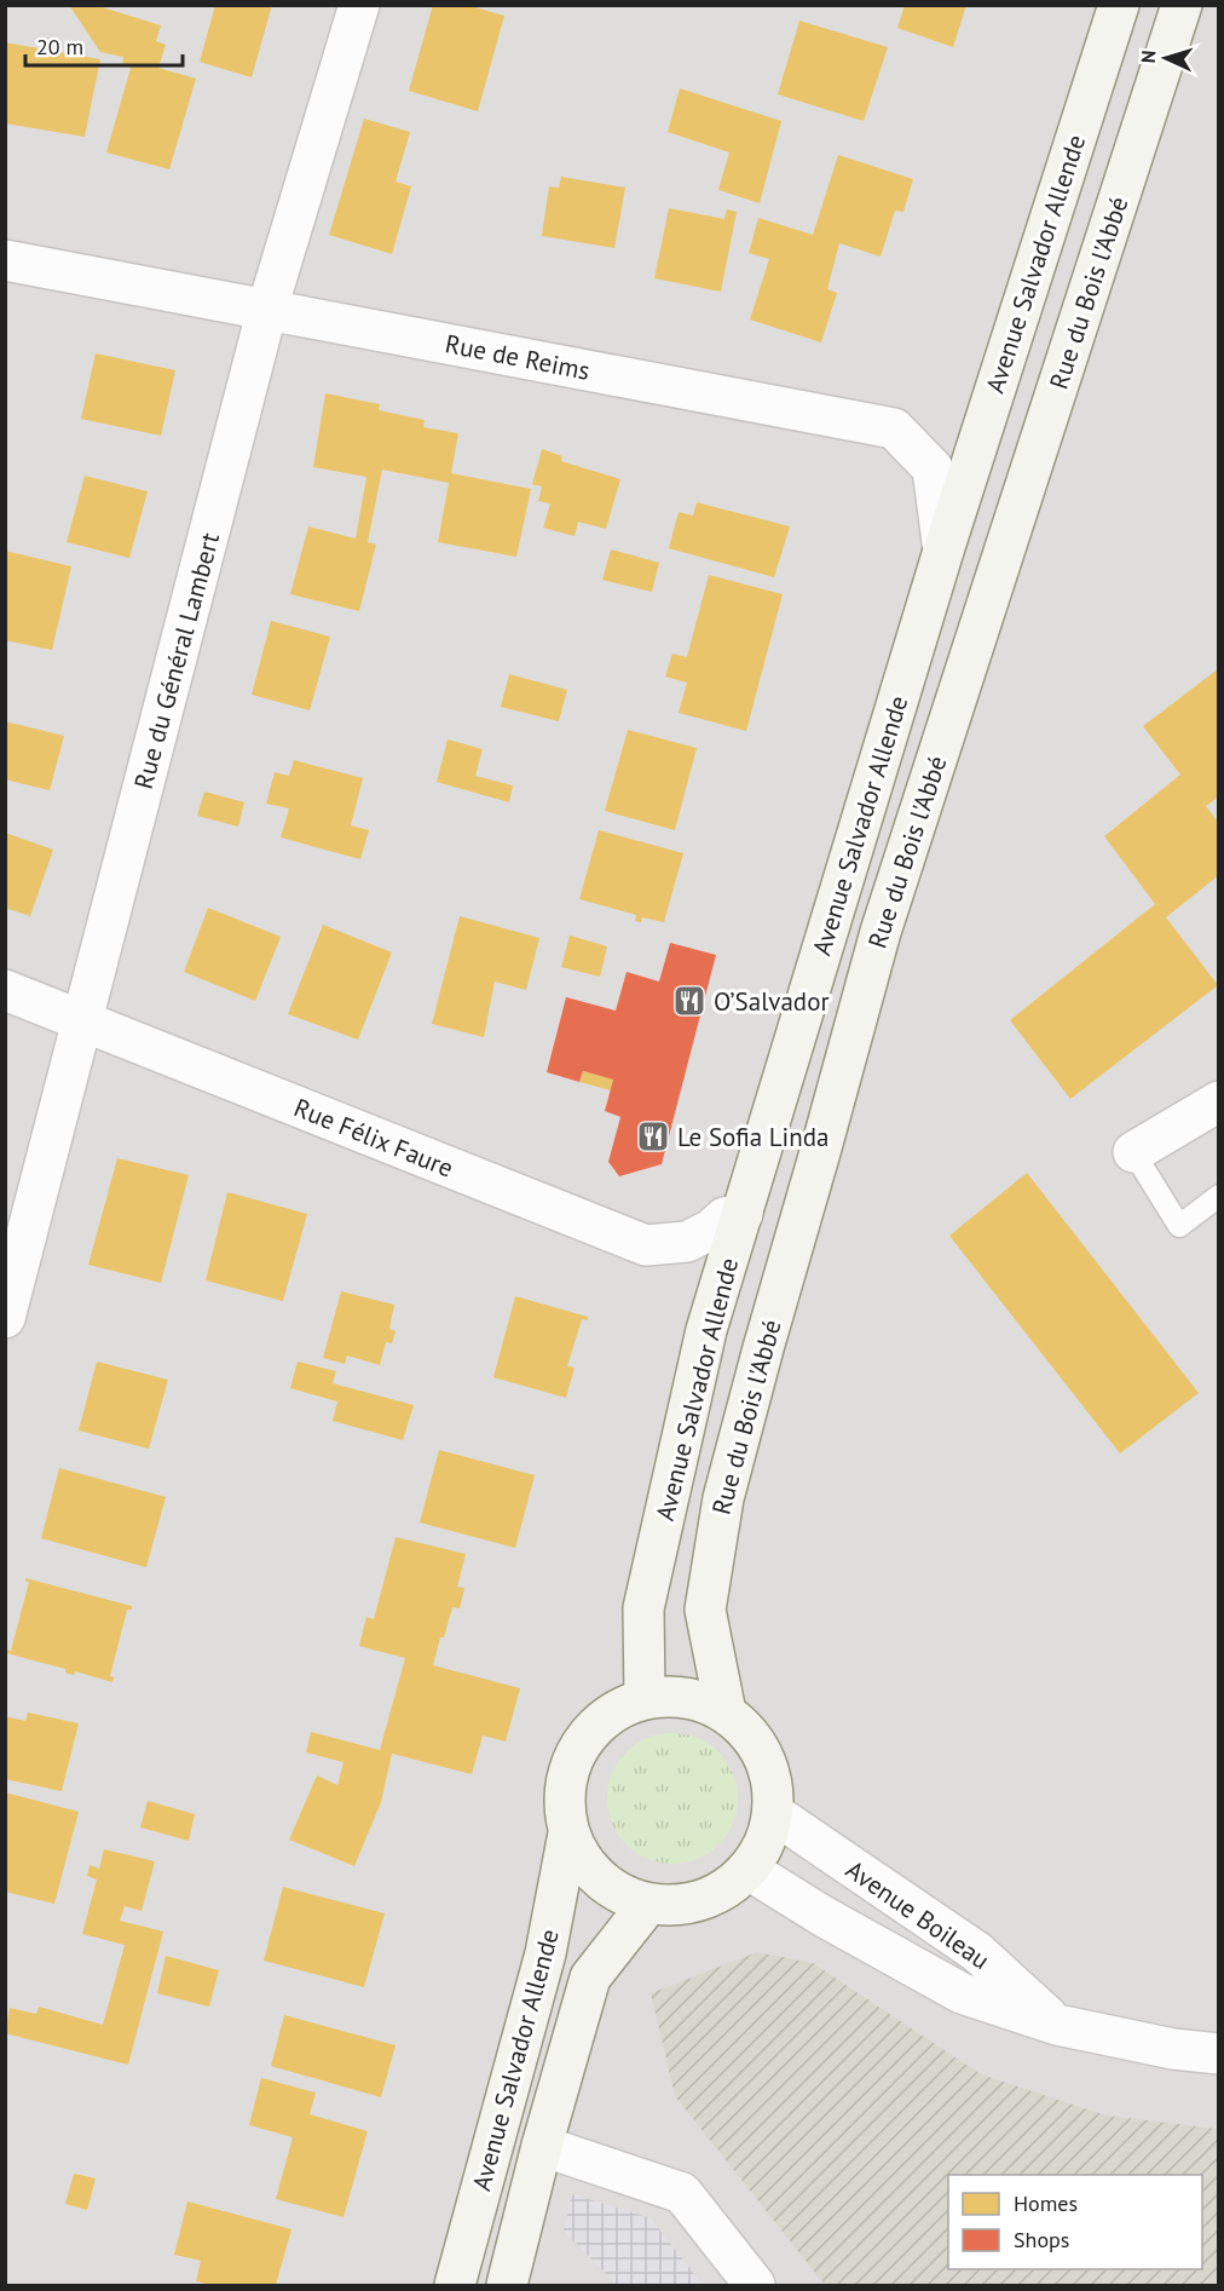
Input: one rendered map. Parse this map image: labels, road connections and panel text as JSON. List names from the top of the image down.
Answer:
{
  "streets": {
    "main road": ["Avenue Salvador Allende", "Rue du Bois l'Abbé"],
    "street": [
      "Rue de Reims",
      "Rue du Général Lambert",
      "Rue Félix Faure",
      "Avenue Boileau"
    ]
  },
  "crossings": [
    ["Avenue Salvador Allende", "Rue du Bois l'Abbé"],
    ["Avenue Salvador Allende", "Rue de Reims"],
    ["Avenue Salvador Allende", "Rue Félix Faure"],
    ["Avenue Salvador Allende", "Avenue Boileau"],
    ["Rue du Bois l'Abbé", "Avenue Boileau"],
    ["Rue de Reims", "Rue du Général Lambert"],
    ["Rue du Général Lambert", "Rue Félix Faure"]
  ],
  "places": {
    "restaurant": ["O’Salvador", "Le Sofia Linda"]
  },
  "legend": ["Homes", "Shops"],
  "scale_bar": "20 m",
  "north": "left"
}
